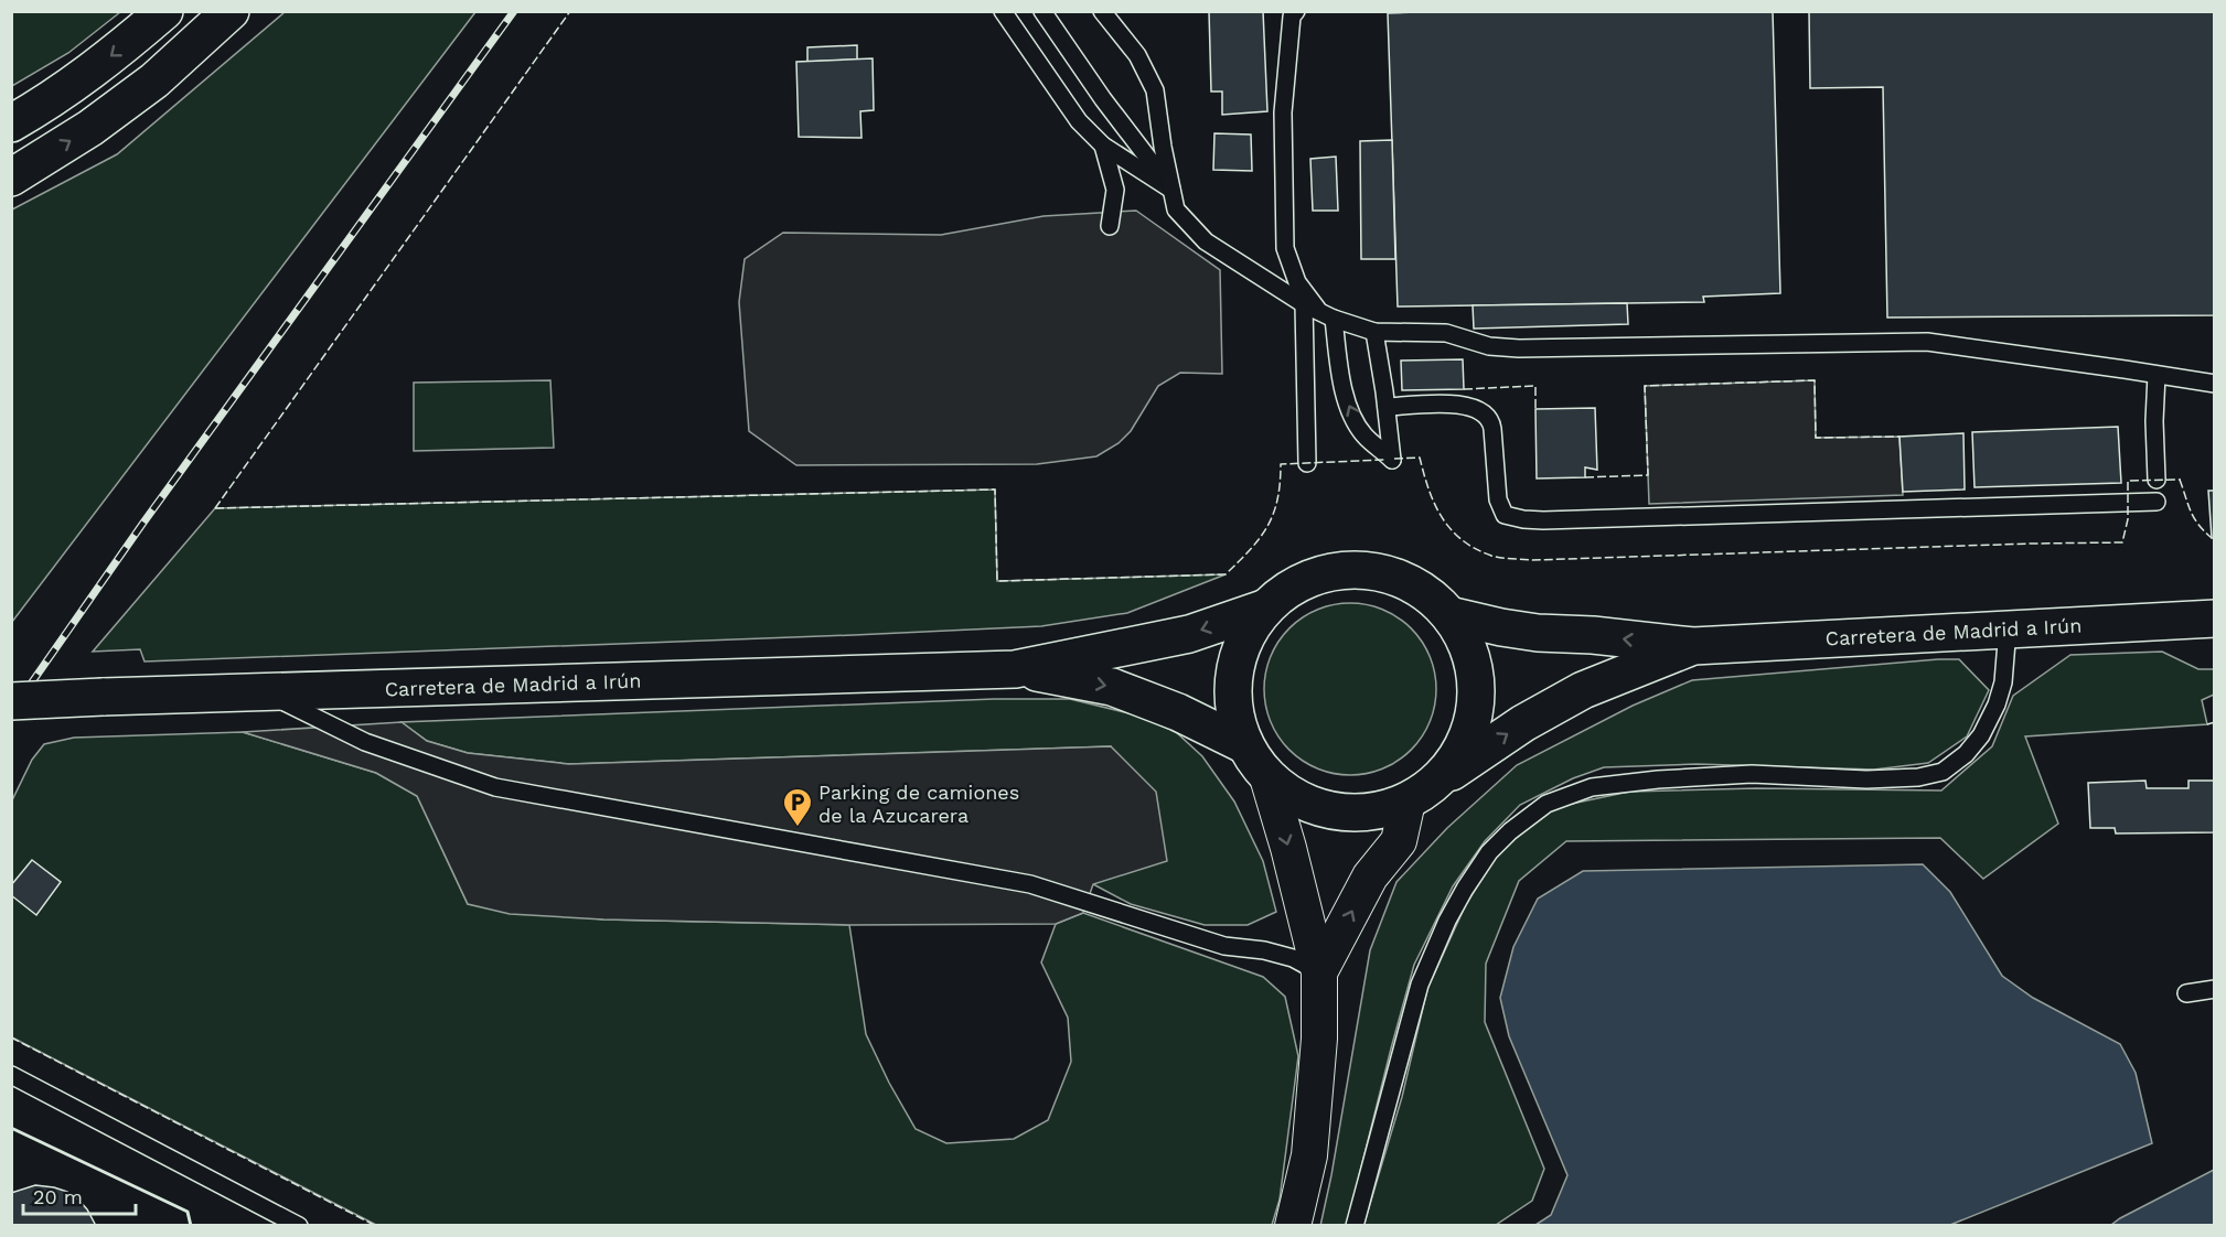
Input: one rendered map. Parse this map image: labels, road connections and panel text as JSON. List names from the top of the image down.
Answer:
{
  "streets": {
    "main road": ["Carretera de Madrid a Irún"]
  },
  "places": {
    "parking": ["Parking de camiones de la Azucarera"]
  },
  "scale_bar": "20 m"
}
